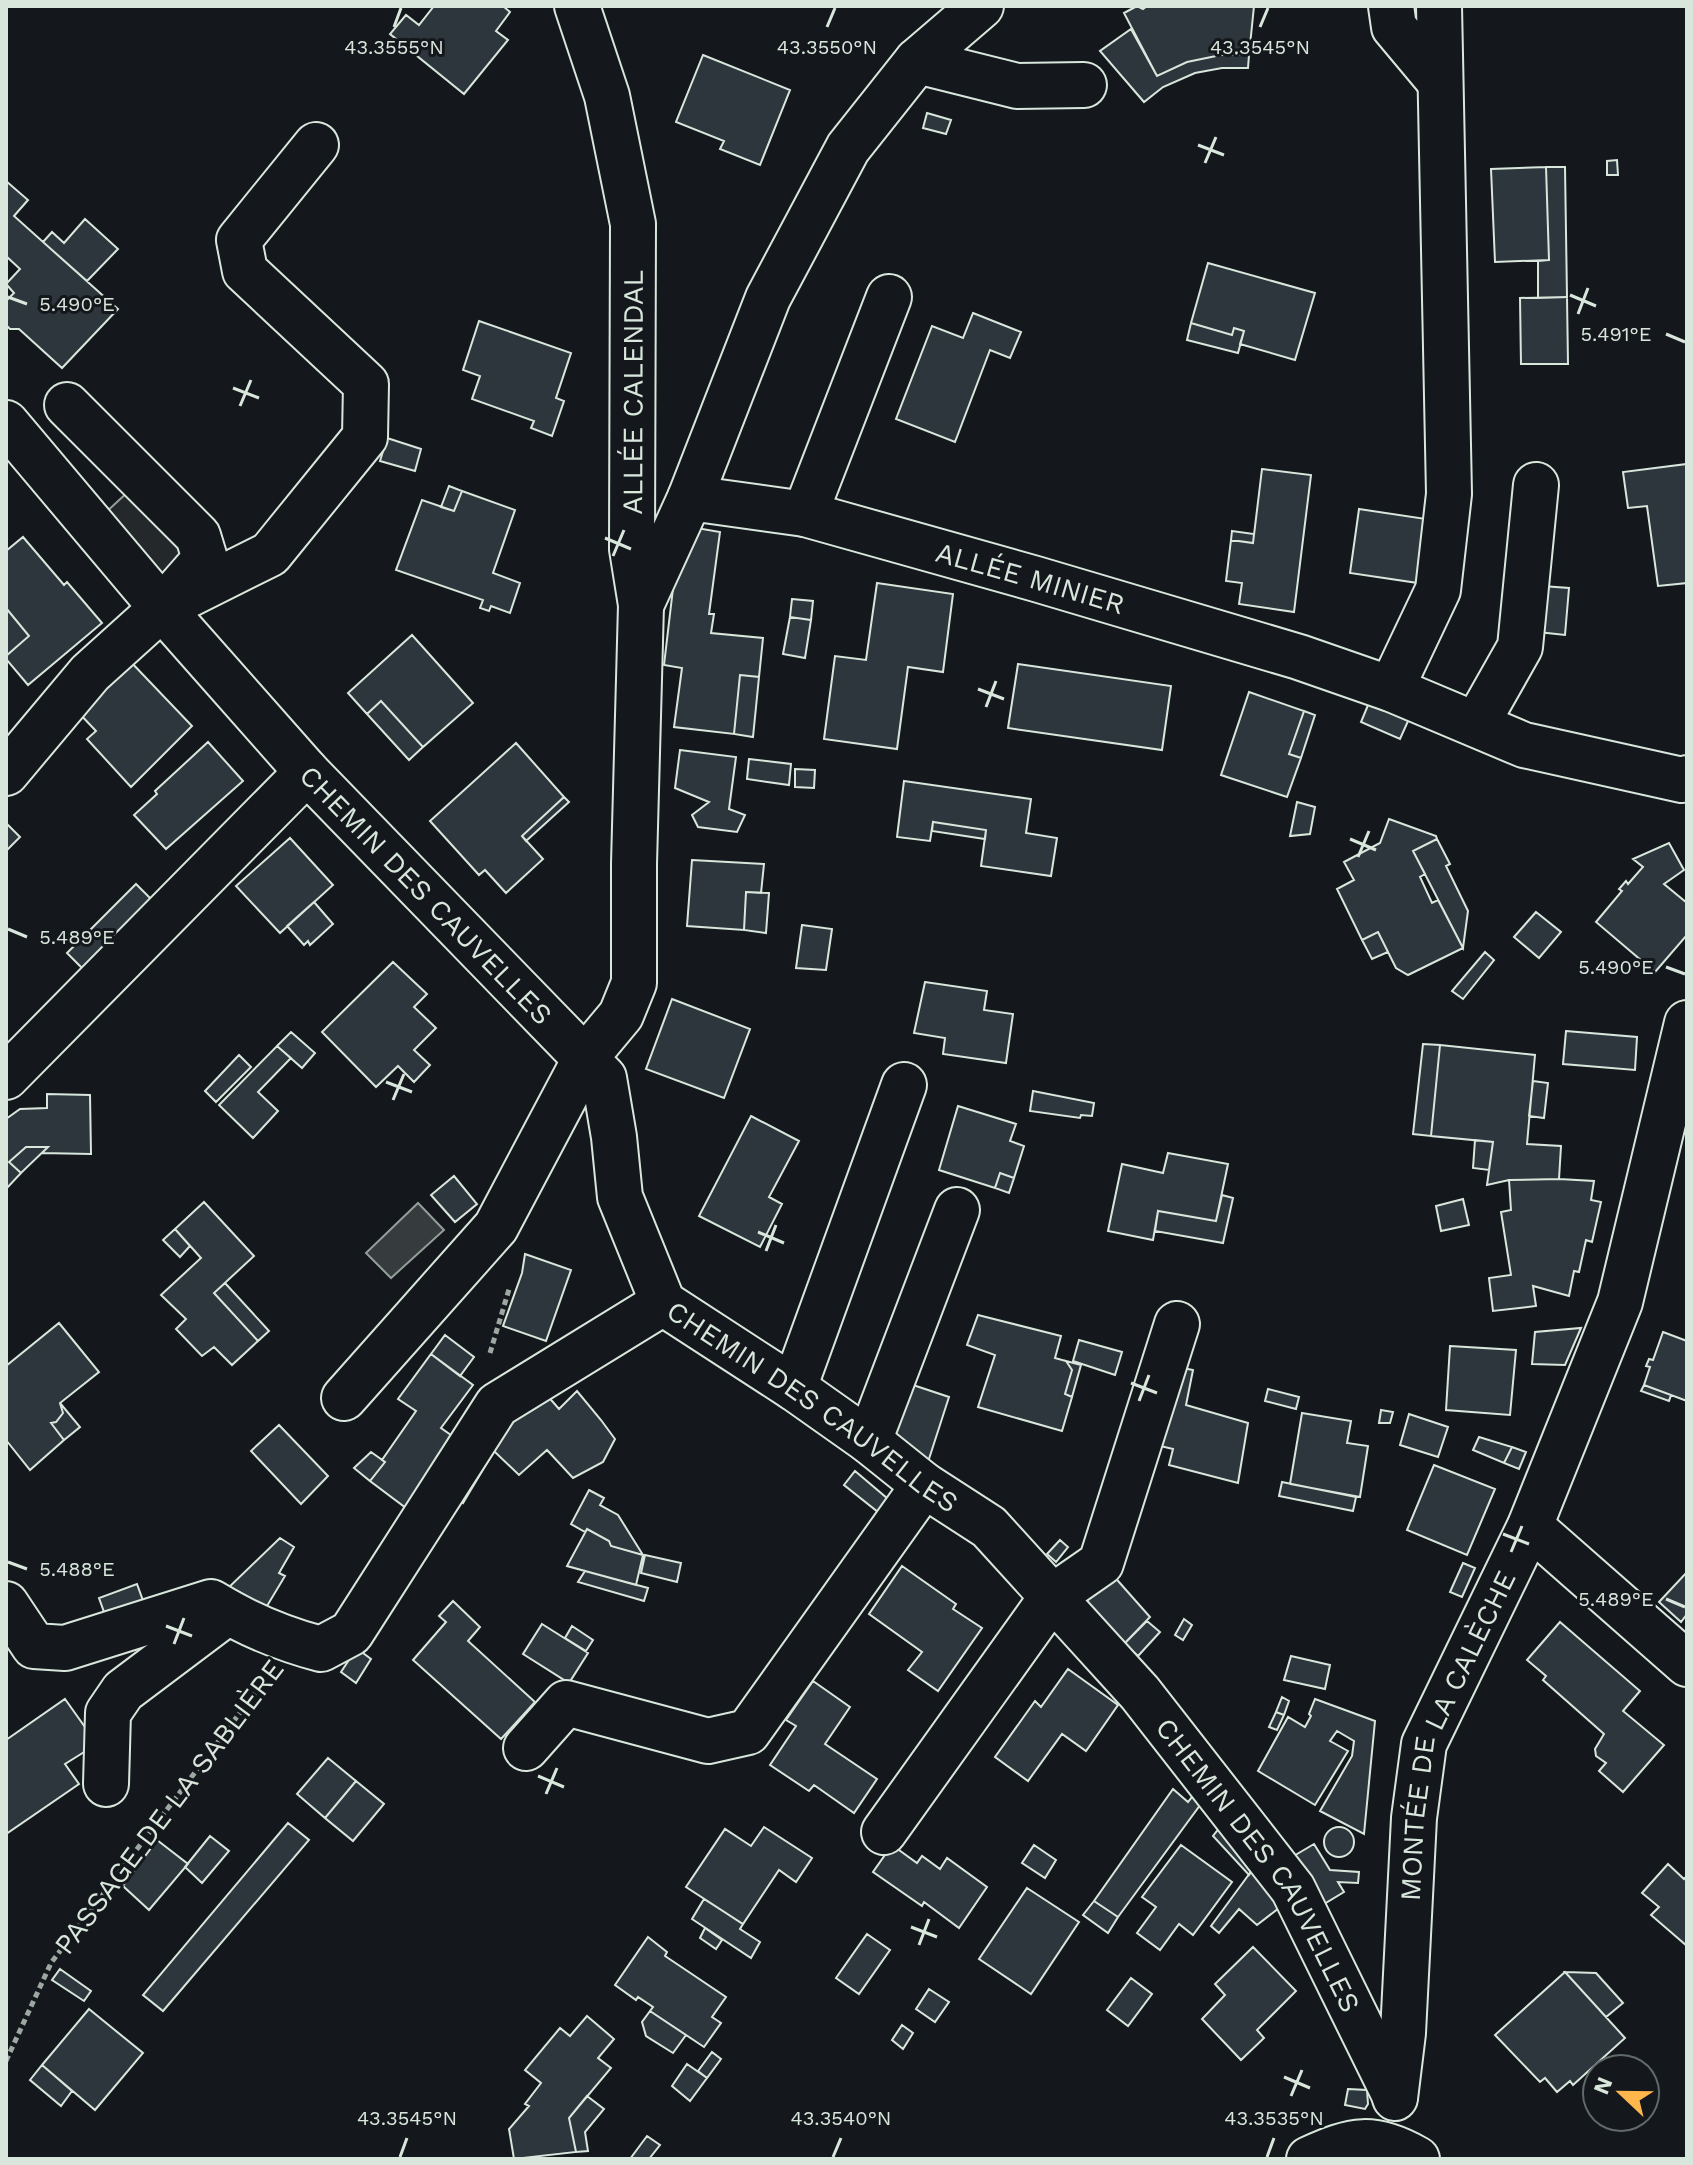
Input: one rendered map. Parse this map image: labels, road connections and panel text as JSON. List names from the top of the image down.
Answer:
{
  "streets": {
    "street": [
      "ALLÉE CALENDAL",
      "ALLÉE MINIER",
      "CHEMIN DES CAUVELLES",
      "MONTÉE DE LA CALÈCHE",
      "PASSAGE DE LA SABLIÈRE"
    ]
  },
  "crossings": [
    ["ALLÉE CALENDAL", "CHEMIN DES CAUVELLES"],
    ["CHEMIN DES CAUVELLES", "MONTÉE DE LA CALÈCHE"],
    ["CHEMIN DES CAUVELLES", "PASSAGE DE LA SABLIÈRE"]
  ],
  "north": "left",
  "coordinates": [
    "43.3555°N",
    "43.3550°N",
    "43.3545°N",
    "5.490°E",
    "5.491°E",
    "5.489°E",
    "5.488°E",
    "43.3540°N",
    "43.3535°N"
  ]
}
